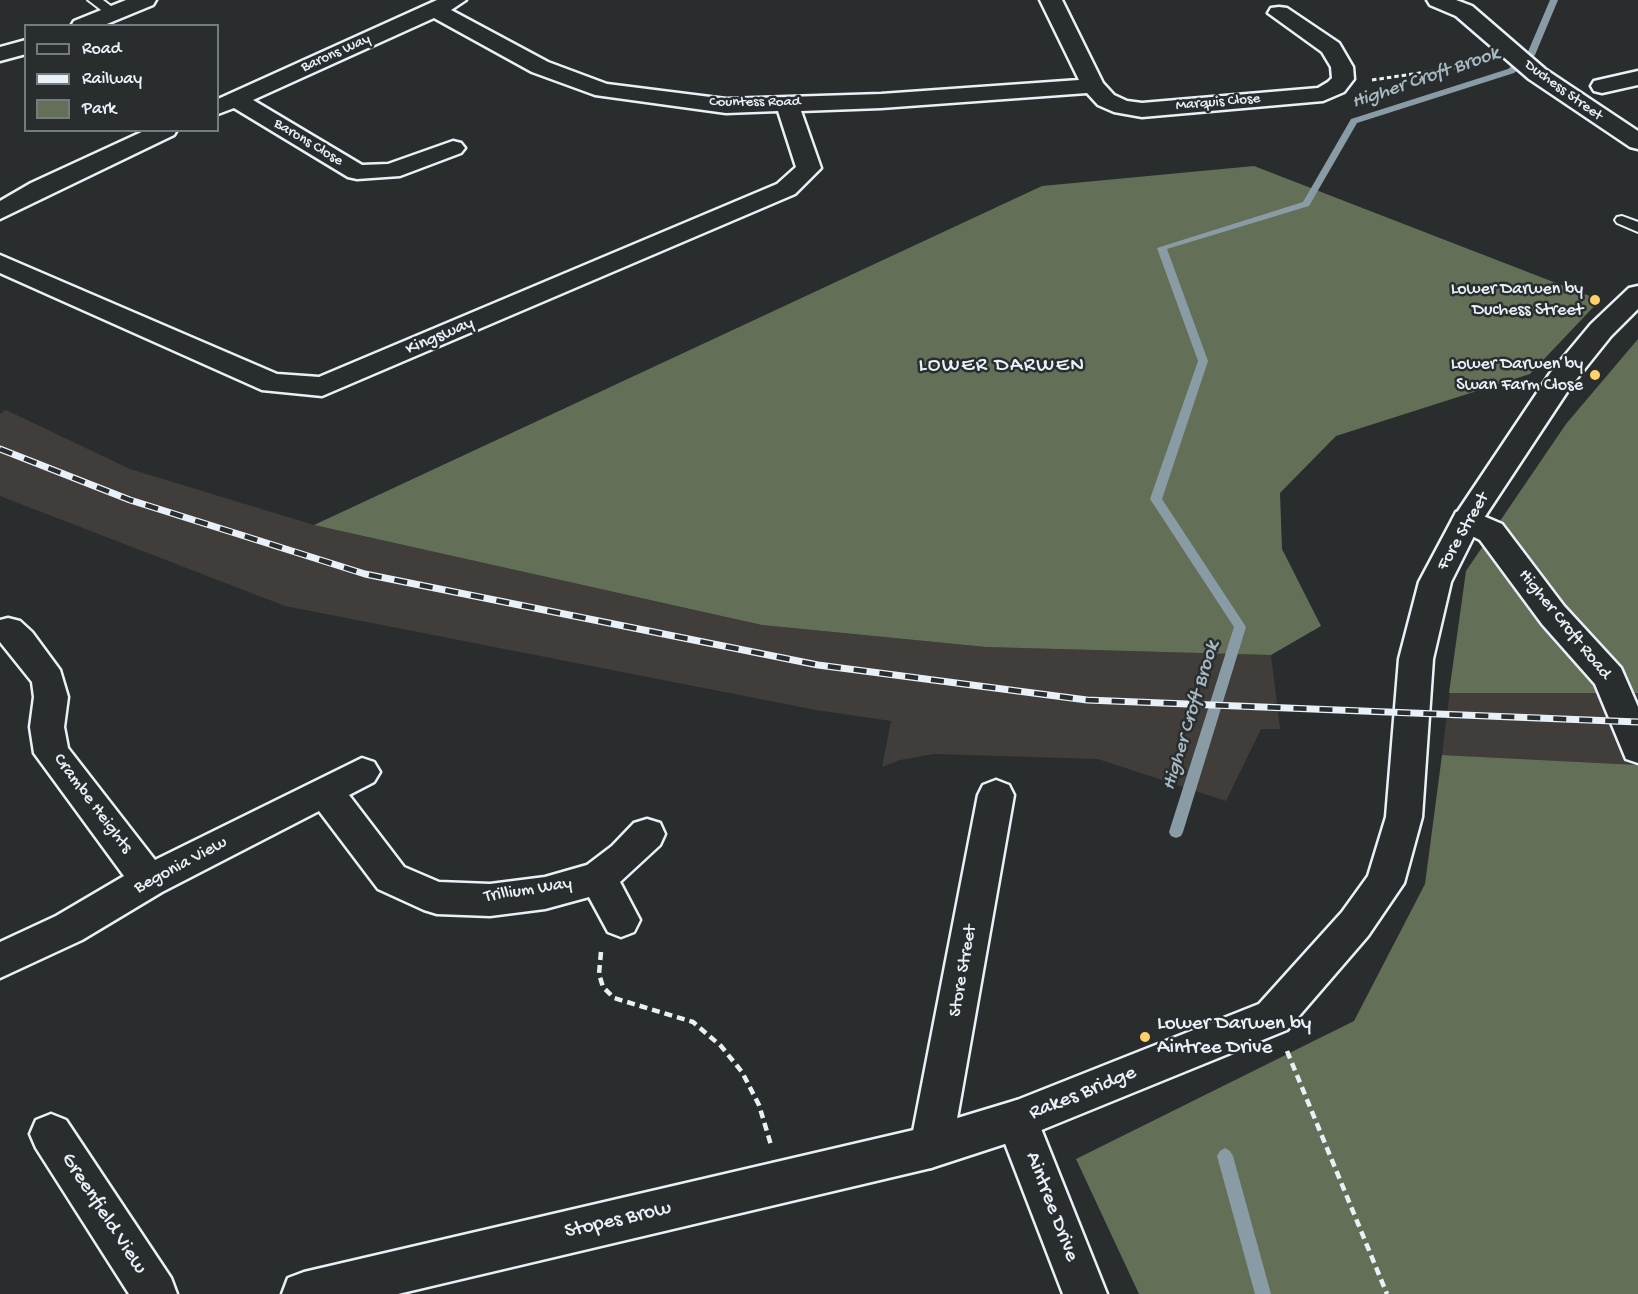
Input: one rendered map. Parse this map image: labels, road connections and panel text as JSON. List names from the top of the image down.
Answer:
{
  "streets": {
    "street": [
      "Barons Way",
      "Duchess Street",
      "Countess Road",
      "Marquis Close",
      "Barons Close",
      "Kingsway",
      "Fore Street",
      "Higher Croft Road",
      "Crambe Heights",
      "Begonia View",
      "Trillium Way",
      "Store Street",
      "Rakes Bridge",
      "Aintree Drive",
      "Greenfield View",
      "Stopes Brow"
    ]
  },
  "crossings": [
    ["Barons Way", "Countess Road"],
    ["Barons Way", "Barons Close"],
    ["Countess Road", "Marquis Close"],
    ["Countess Road", "Kingsway"],
    ["Fore Street", "Higher Croft Road"],
    ["Fore Street", "Rakes Bridge"],
    ["Crambe Heights", "Begonia View"],
    ["Begonia View", "Trillium Way"],
    ["Store Street", "Rakes Bridge"],
    ["Store Street", "Stopes Brow"],
    ["Rakes Bridge", "Aintree Drive"],
    ["Rakes Bridge", "Stopes Brow"]
  ],
  "districts": ["LOWER DARWEN"],
  "water": ["Higher Croft Brook"],
  "places": ["Lower Darwen by Duchess Street", "Lower Darwen by Swan Farm Close", "Lower Darwen by Aintree Drive"],
  "legend": ["Road", "Railway", "Park"]
}
